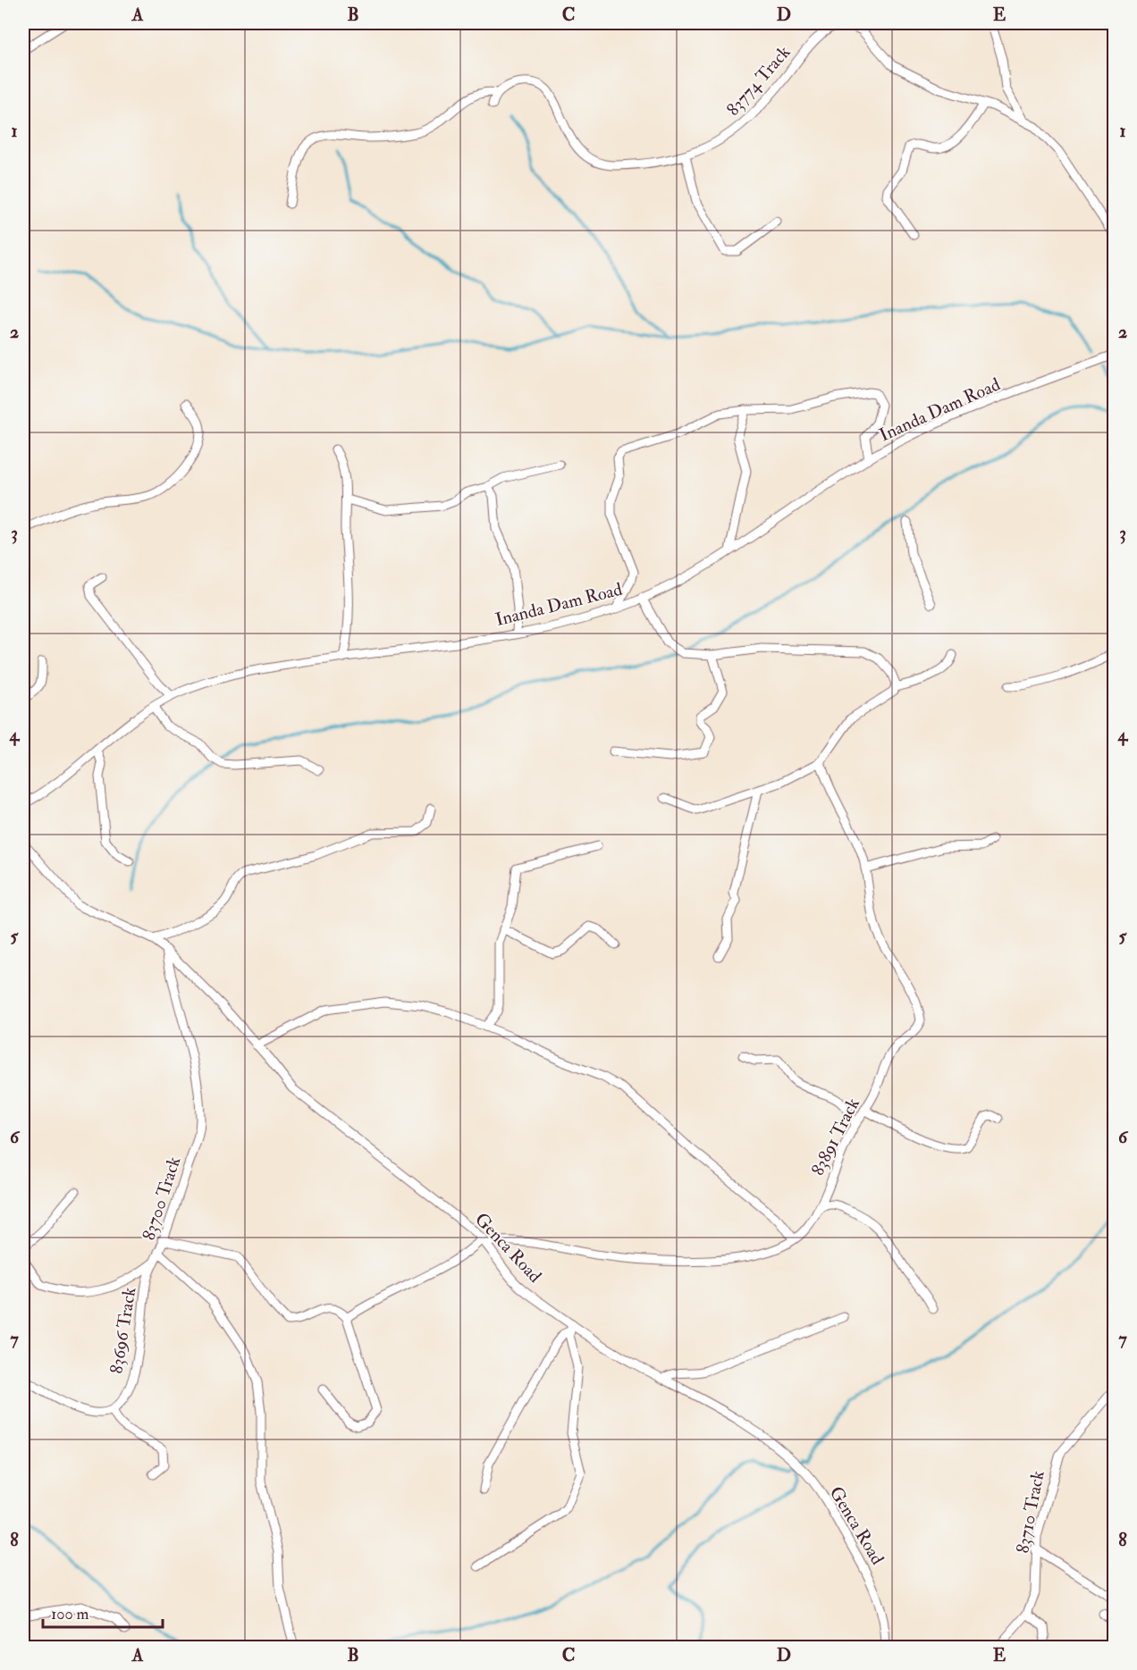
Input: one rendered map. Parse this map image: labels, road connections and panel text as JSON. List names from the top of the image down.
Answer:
{
  "streets": {
    "street": [
      "83774 Track",
      "Inanda Dam Road",
      "83891 Track",
      "83700 Track",
      "Genca Road",
      "83696 Track",
      "83710 Track"
    ]
  },
  "crossings": [
    ["83891 Track", "Genca Road"],
    ["83700 Track", "Genca Road"],
    ["83700 Track", "83696 Track"]
  ],
  "scale_bar": "100 m",
  "grid": {
    "columns": [
      "A",
      "B",
      "C",
      "D",
      "E"
    ],
    "rows": [
      "1",
      "2",
      "3",
      "4",
      "5",
      "6",
      "7",
      "8"
    ]
  }
}
